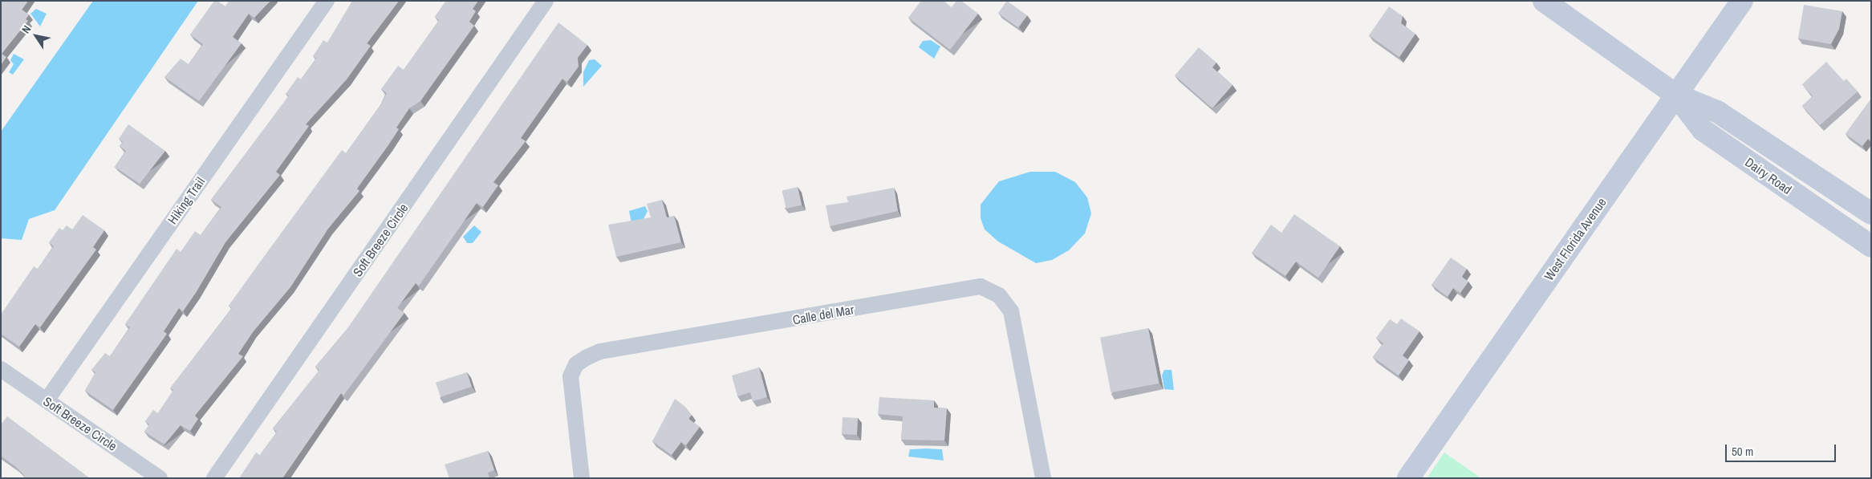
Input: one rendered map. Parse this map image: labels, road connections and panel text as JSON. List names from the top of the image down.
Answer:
{
  "streets": {
    "street": [
      "Dairy Road",
      "Hiking Trail",
      "West Florida Avenue",
      "Soft Breeze Circle",
      "Calle del Mar"
    ]
  },
  "crossings": [
    ["Dairy Road", "West Florida Avenue"],
    ["Hiking Trail", "Soft Breeze Circle"]
  ],
  "scale_bar": "50 m",
  "north": "top left"
}
